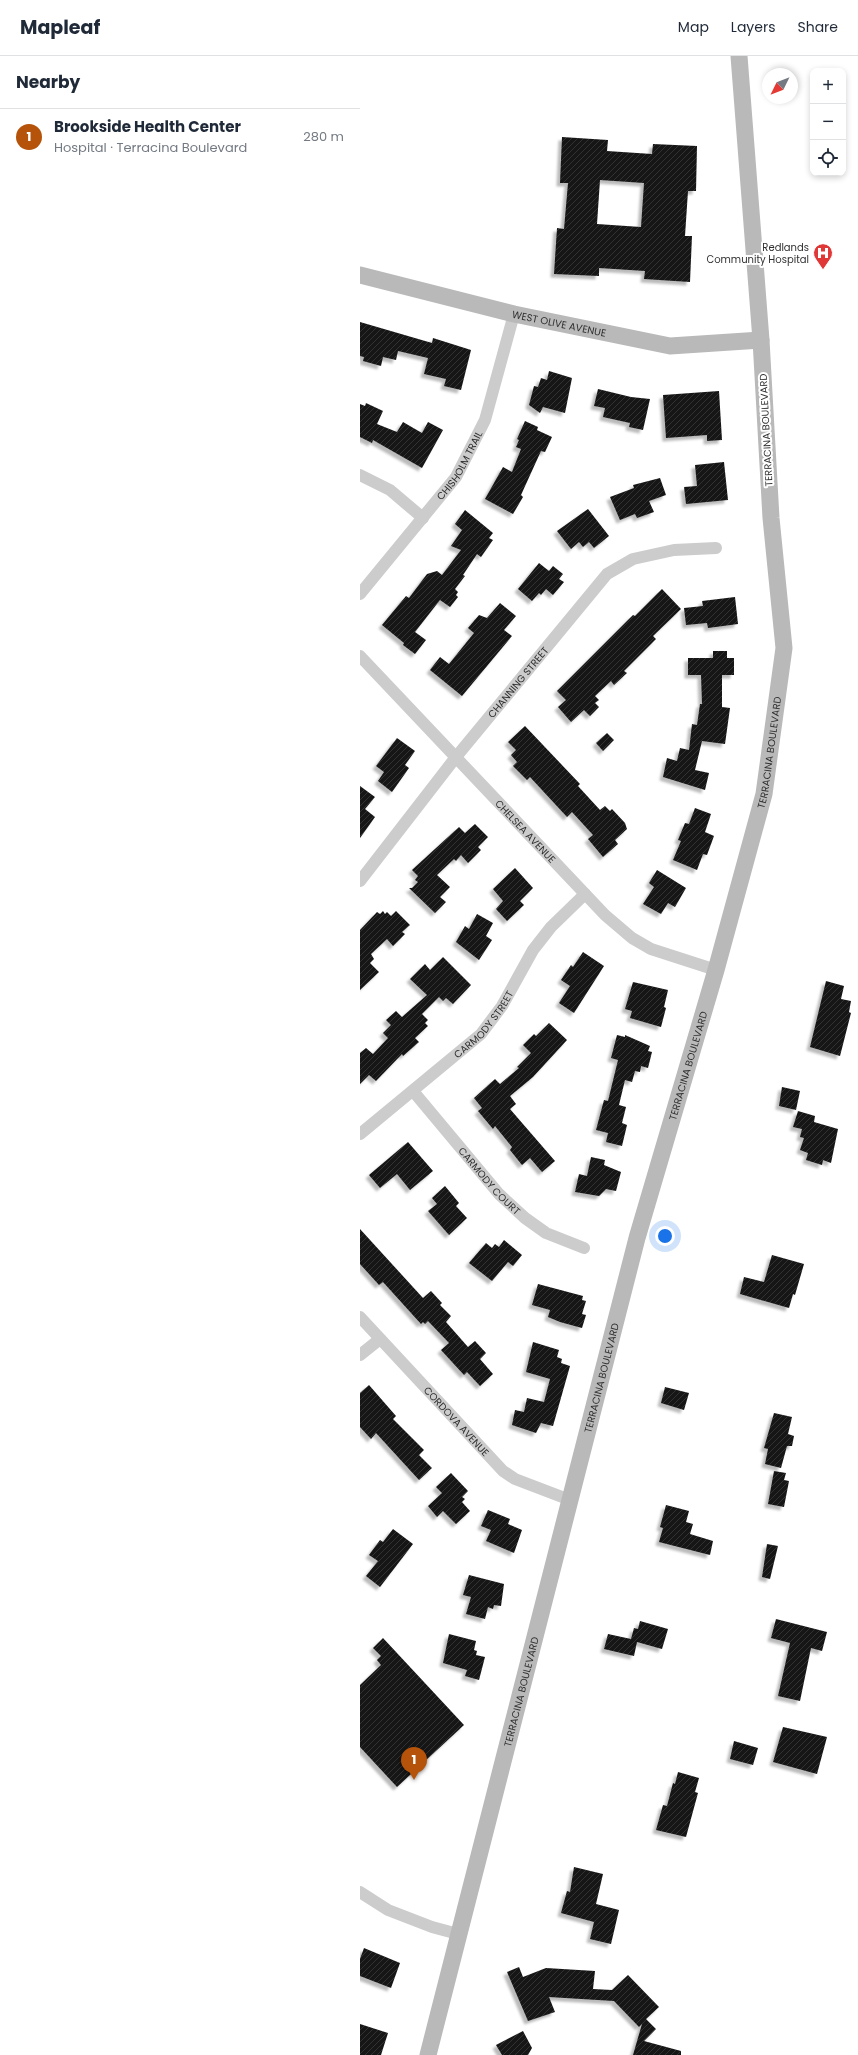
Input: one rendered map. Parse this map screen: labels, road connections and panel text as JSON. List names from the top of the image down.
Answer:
{
  "streets": {
    "main road": ["WEST OLIVE AVENUE", "TERRACINA BOULEVARD"],
    "street": [
      "CHISHOLM TRAIL",
      "CHANNING STREET",
      "CHELSEA AVENUE",
      "CARMODY STREET",
      "CARMODY COURT",
      "CORDOVA AVENUE"
    ]
  },
  "crossings": [
    ["WEST OLIVE AVENUE", "TERRACINA BOULEVARD"],
    ["WEST OLIVE AVENUE", "CHISHOLM TRAIL"],
    ["TERRACINA BOULEVARD", "CHELSEA AVENUE"],
    ["TERRACINA BOULEVARD", "CORDOVA AVENUE"],
    ["CHANNING STREET", "CHELSEA AVENUE"],
    ["CHELSEA AVENUE", "CARMODY STREET"],
    ["CARMODY STREET", "CARMODY COURT"]
  ],
  "places": {
    "hospital": ["Redlands Community Hospital"]
  },
  "north": "bottom left",
  "page": {
    "header": "Mapleaf",
    "nav": ["Map", "Layers", "Share"],
    "heading": "Nearby",
    "map_buttons": ["+", "−"],
    "list": [
      {
        "mark": "1",
        "name": "Brookside Health Center",
        "note": "Hospital · Terracina Boulevard",
        "value": "280 m"
      }
    ],
    "pins": "1"
  }
}
